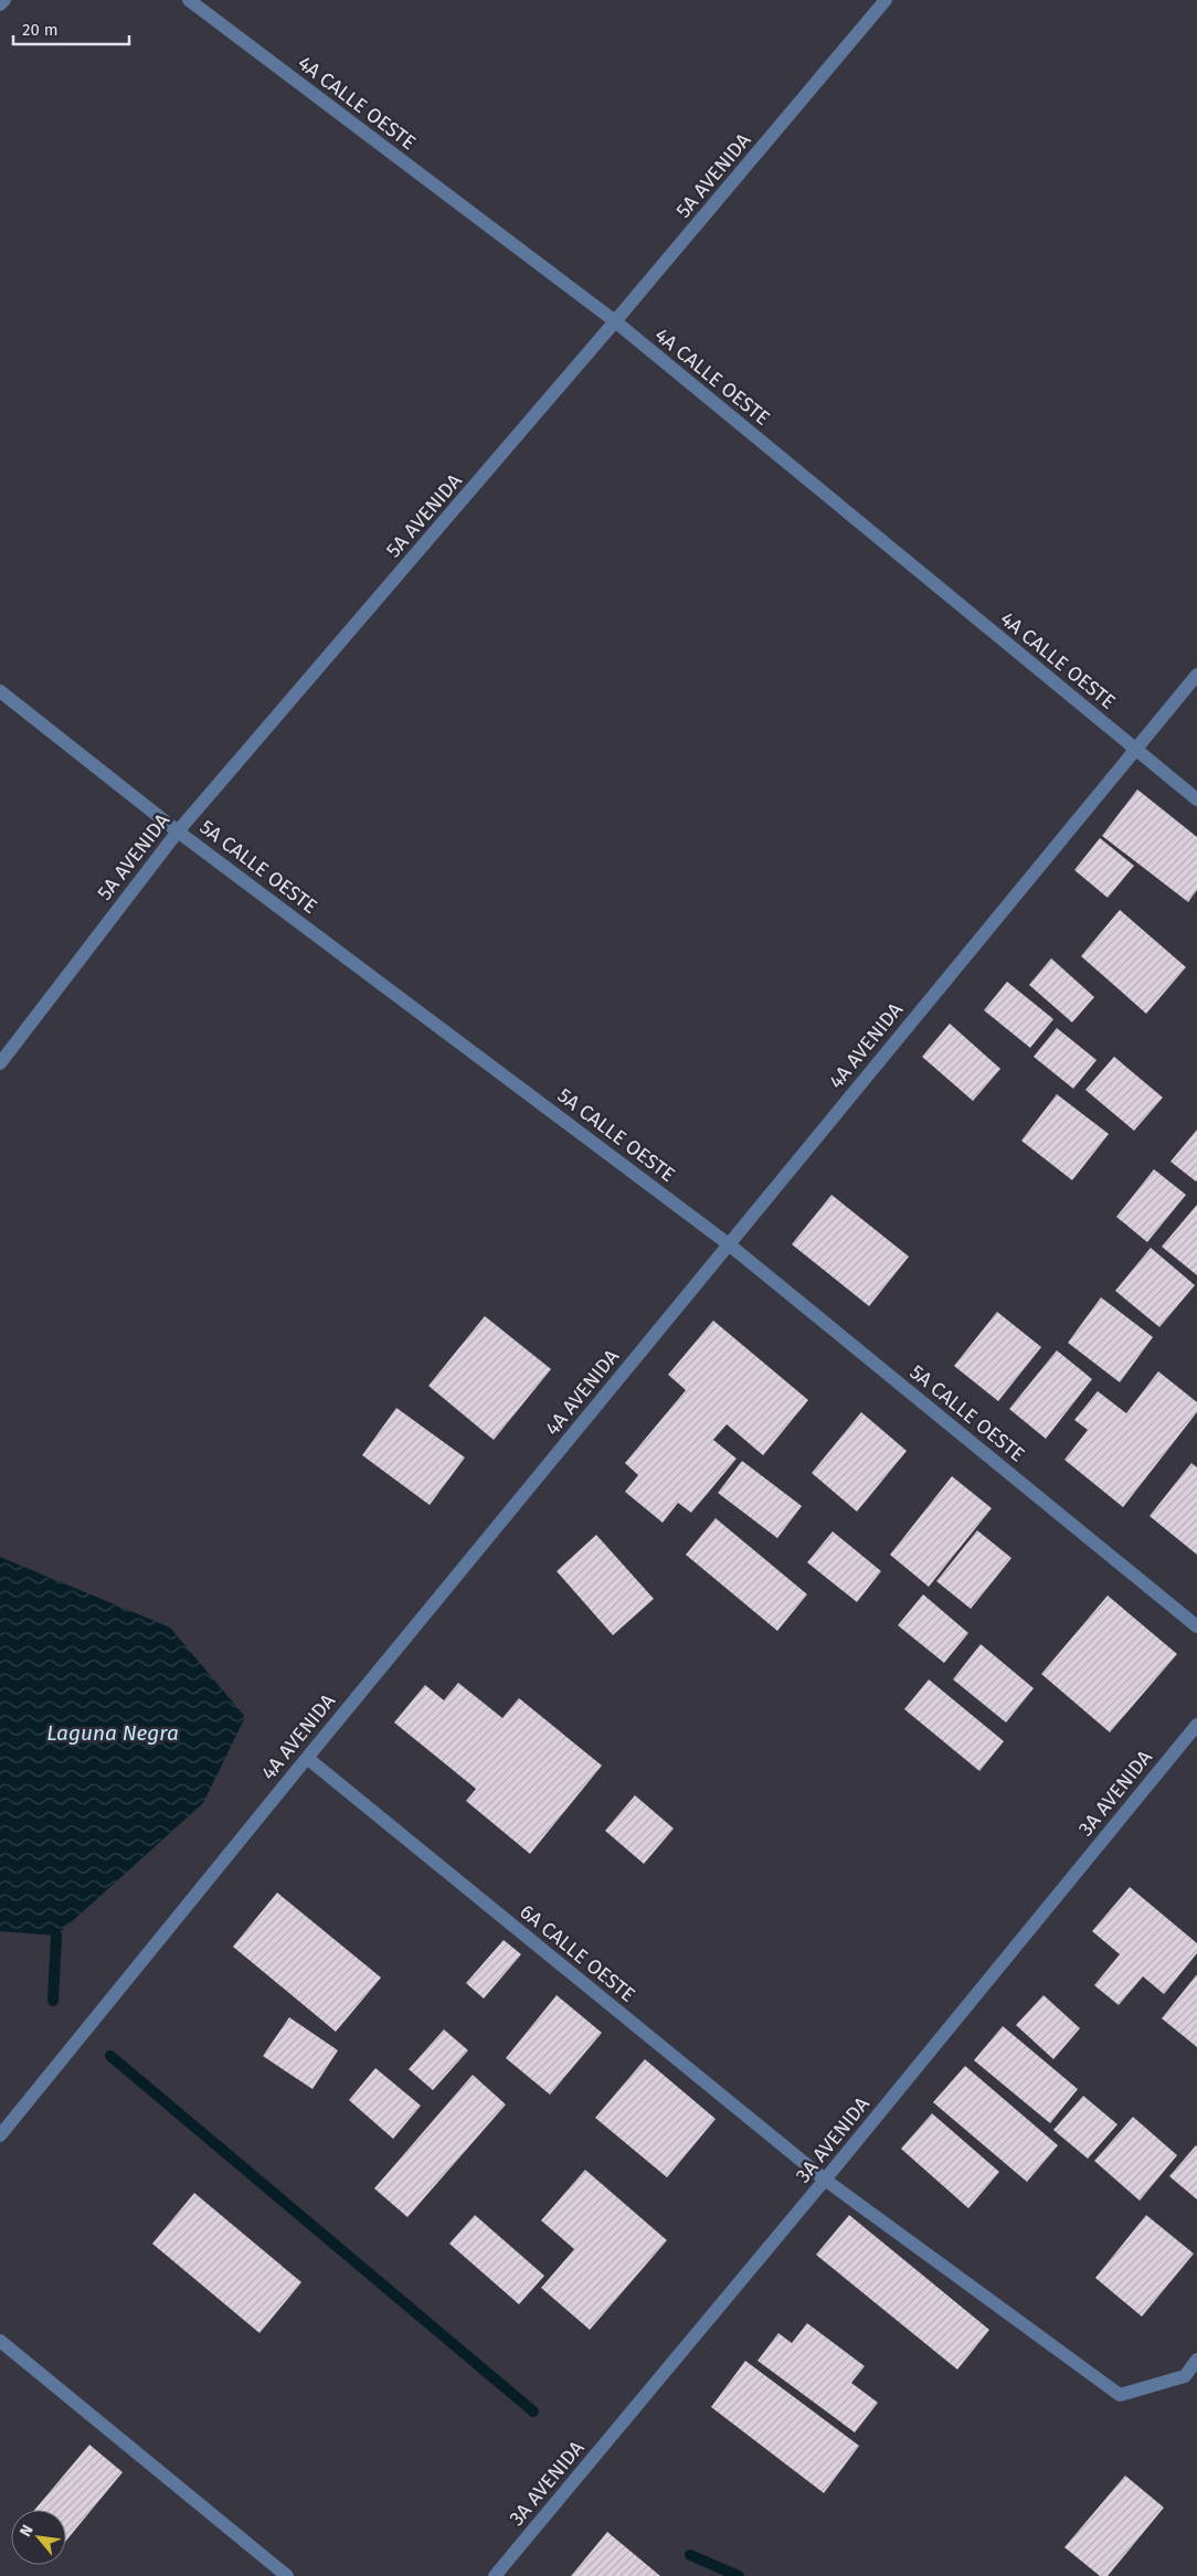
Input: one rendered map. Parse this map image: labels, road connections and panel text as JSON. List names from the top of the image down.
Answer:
{
  "streets": {
    "street": [
      "4A CALLE OESTE",
      "5A AVENIDA",
      "5A CALLE OESTE",
      "4A AVENIDA",
      "3A AVENIDA",
      "6A CALLE OESTE"
    ]
  },
  "crossings": [
    ["4A CALLE OESTE", "5A AVENIDA"],
    ["4A CALLE OESTE", "4A AVENIDA"],
    ["5A AVENIDA", "5A CALLE OESTE"],
    ["5A CALLE OESTE", "4A AVENIDA"],
    ["4A AVENIDA", "6A CALLE OESTE"],
    ["3A AVENIDA", "6A CALLE OESTE"]
  ],
  "water": ["Laguna Negra"],
  "scale_bar": "20 m",
  "north": "top left"
}
